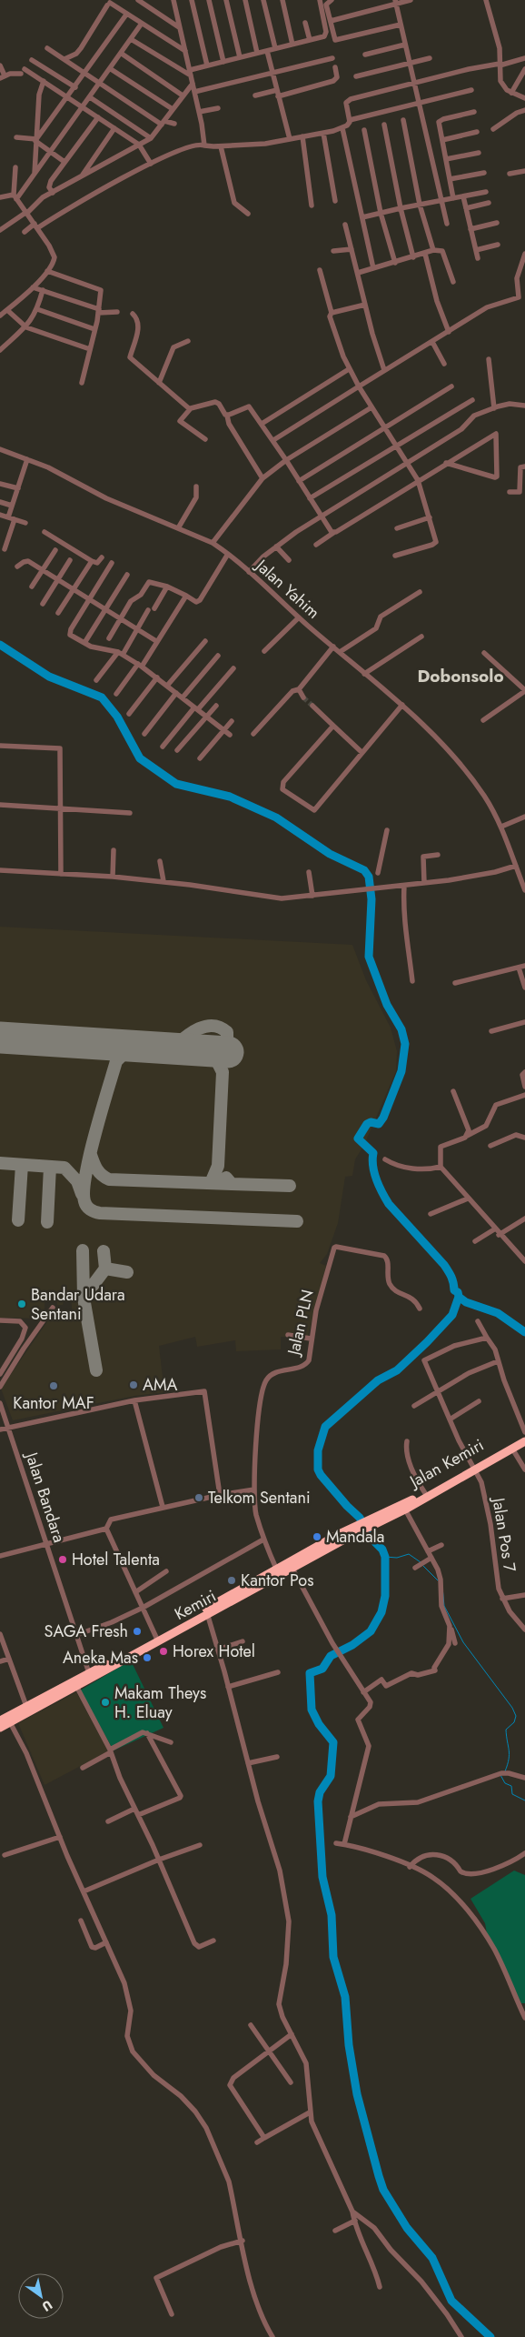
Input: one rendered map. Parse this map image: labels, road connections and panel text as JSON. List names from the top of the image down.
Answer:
{
  "streets": {
    "highway": ["Jalan Kemiri", "Kemiri"],
    "street": [
      "Jalan Yahim",
      "Jalan PLN",
      "Jalan Bandara",
      "Jalan Pos 7"
    ]
  },
  "crossings": [
    ["Jalan PLN", "Kemiri"],
    ["Jalan Kemiri", "Jalan Pos 7"],
    ["Jalan Kemiri", "Kemiri"],
    ["Jalan Bandara", "Kemiri"]
  ],
  "districts": ["Dobonsolo"],
  "places": [
    "Bandar Udara Sentani",
    "AMA",
    "Kantor MAF",
    "Telkom Sentani",
    "Mandala",
    "Hotel Talenta",
    "Kantor Pos",
    "SAGA Fresh",
    "Horex Hotel",
    "Aneka Mas",
    "Makam Theys H. Eluay"
  ],
  "north": "bottom right"
}
